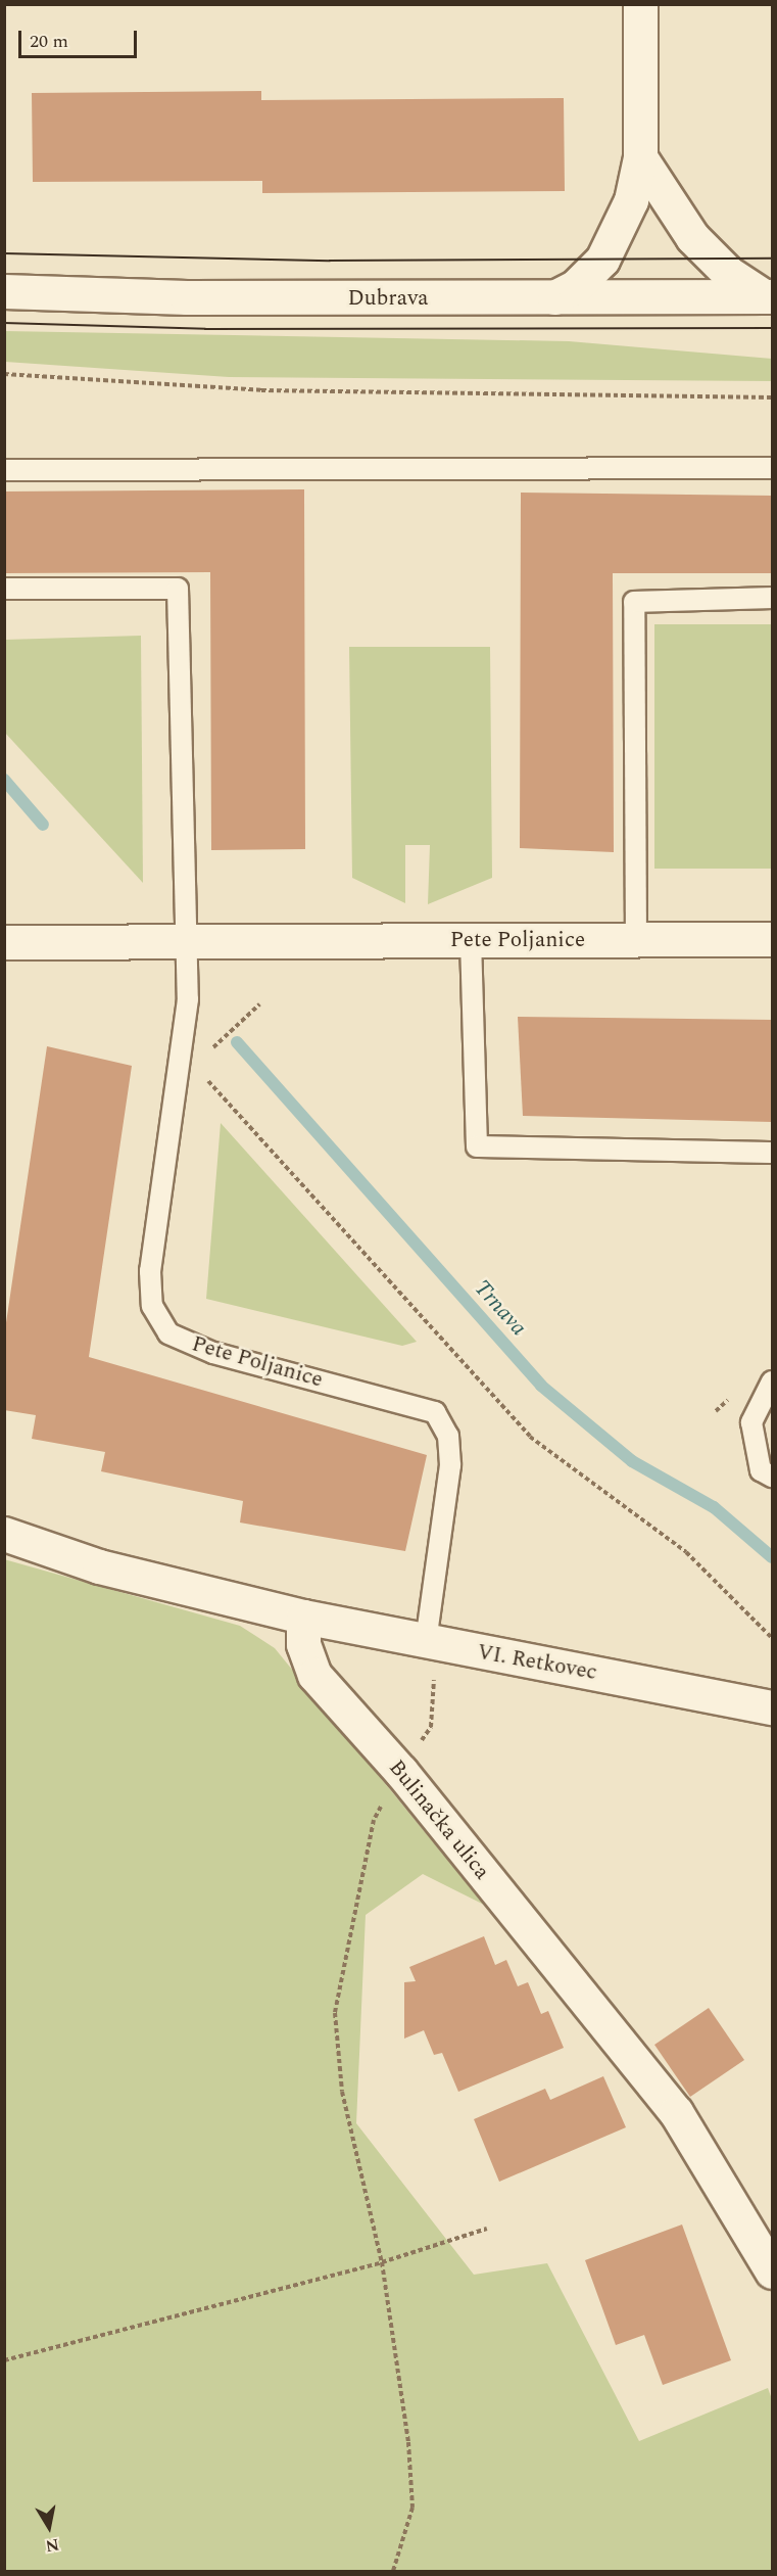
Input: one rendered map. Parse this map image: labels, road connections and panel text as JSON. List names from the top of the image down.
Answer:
{
  "streets": {
    "street": [
      "Dubrava",
      "Pete Poljanice",
      "VI. Retkovec",
      "Bulinačka ulica"
    ]
  },
  "crossings": [
    ["Pete Poljanice", "VI. Retkovec"],
    ["VI. Retkovec", "Bulinačka ulica"]
  ],
  "water": ["Trnava"],
  "scale_bar": "20 m",
  "north": "bottom"
}
